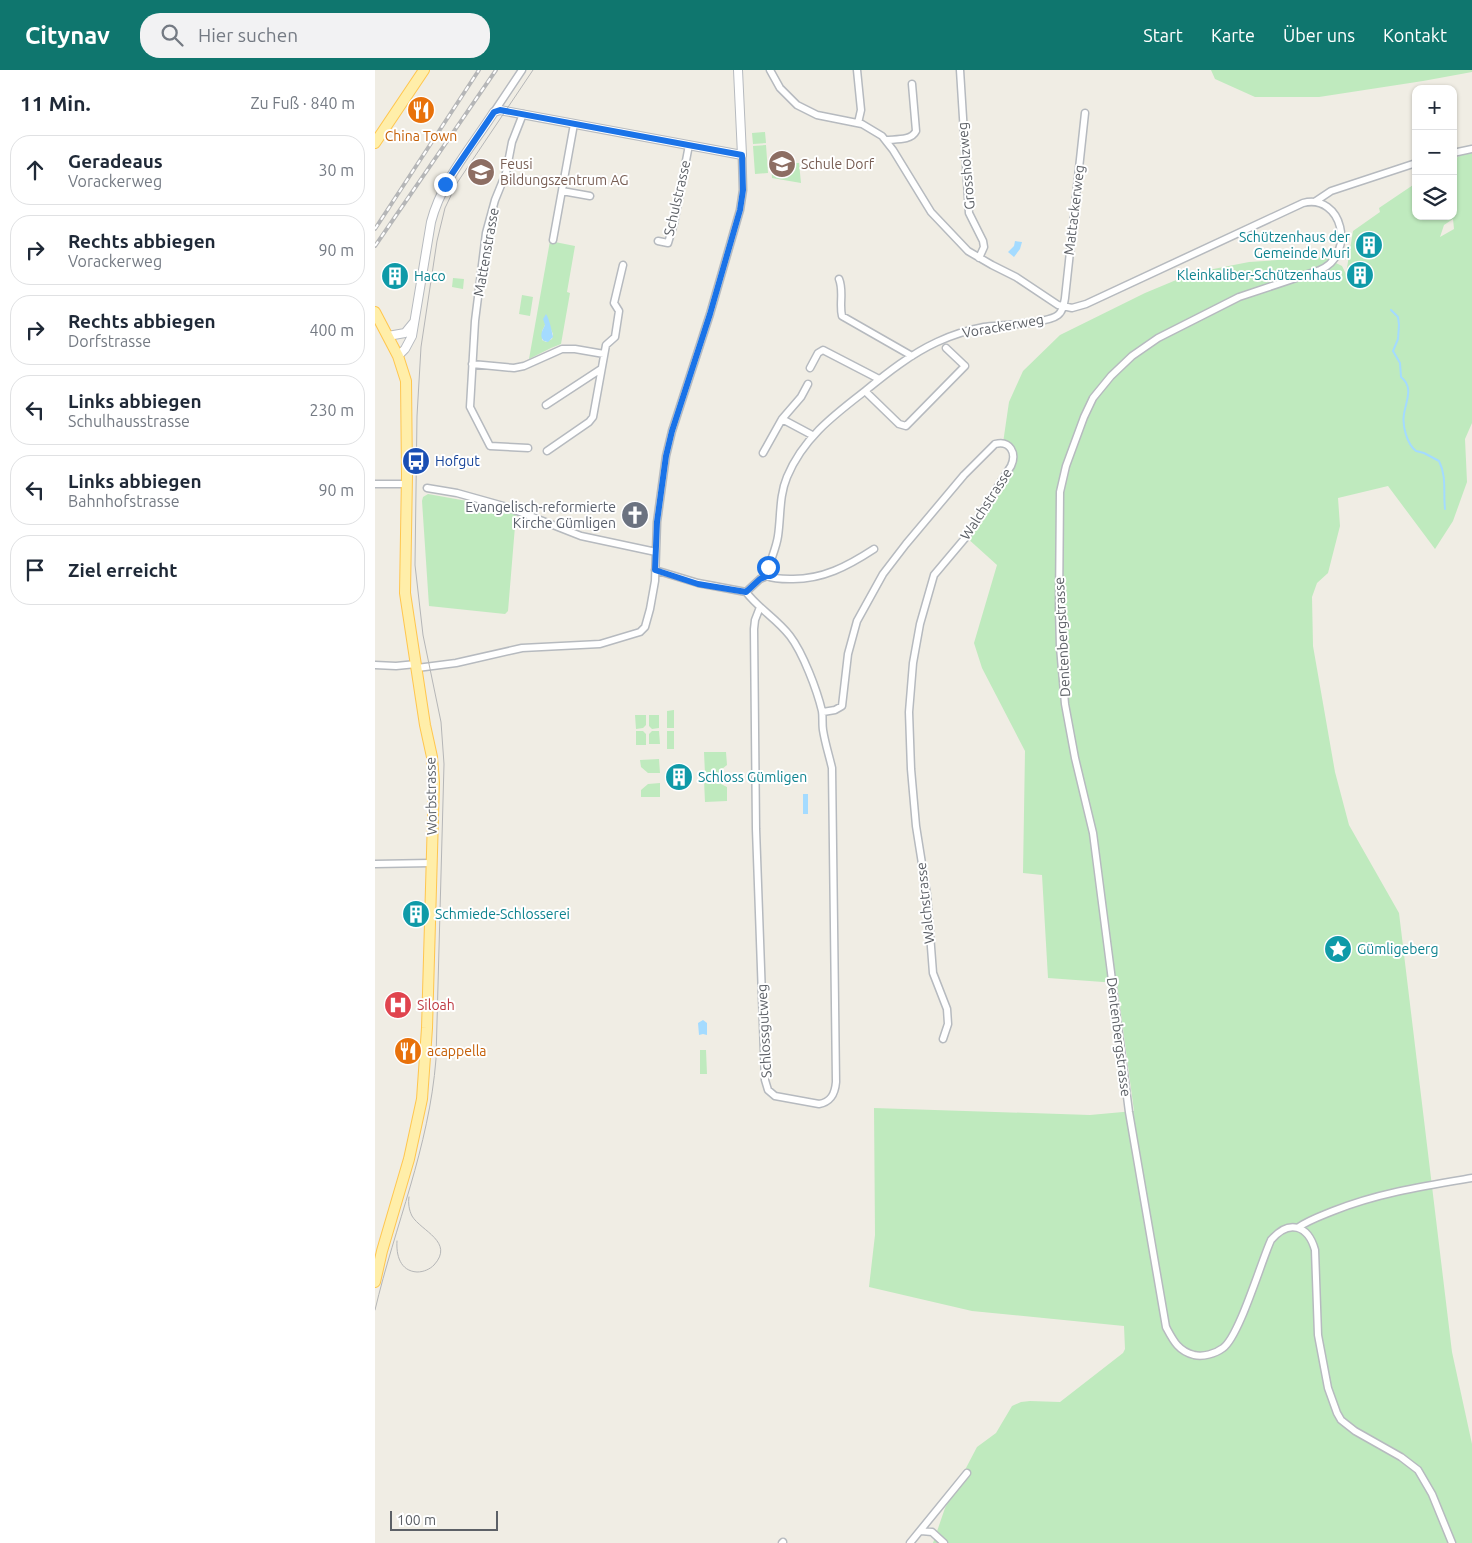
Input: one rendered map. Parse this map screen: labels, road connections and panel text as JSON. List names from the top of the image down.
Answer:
{
  "streets": {
    "main road": ["Worbstrasse"],
    "street": [
      "Grossholzweg",
      "Schulstrasse",
      "Mattackerweg",
      "Mattenstrasse",
      "Vorackerweg",
      "Walchstrasse",
      "Dentenbergstrasse",
      "Schlossgutweg"
    ]
  },
  "crossings": [
    ["Mattackerweg", "Vorackerweg"],
    ["Walchstrasse", "Schlossgutweg"]
  ],
  "places": {
    "restaurant": ["China Town", "acappella"],
    "school or university": ["Schule Dorf", "Feusi Bildungszentrum AG"],
    "building": [
      "Schützenhaus der Gemeinde Muri",
      "Kleinkaliber-Schützenhaus",
      "Haco",
      "Schloss Gümligen",
      "Schmiede-Schlosserei"
    ],
    "bus stop": ["Hofgut"],
    "church": ["Evangelisch-reformierte Kirche Gümligen"],
    "place": ["Gümligeberg"],
    "hospital": ["Siloah"]
  },
  "scale_bar": "100 m",
  "page": {
    "header": "Citynav",
    "search": "Hier suchen",
    "nav": [
      "Start",
      "Karte",
      "Über uns",
      "Kontakt"
    ],
    "heading": ["11 Min.", "Zu Fuß · 840 m"],
    "map_buttons": ["+", "−"],
    "list": [
      ["Geradeaus", "Vorackerweg", "30 m"],
      ["Rechts abbiegen", "Vorackerweg", "90 m"],
      ["Rechts abbiegen", "Dorfstrasse", "400 m"],
      ["Links abbiegen", "Schulhausstrasse", "230 m"],
      ["Links abbiegen", "Bahnhofstrasse", "90 m"],
      "Ziel erreicht"
    ],
    "scale": "100 m"
  }
}
